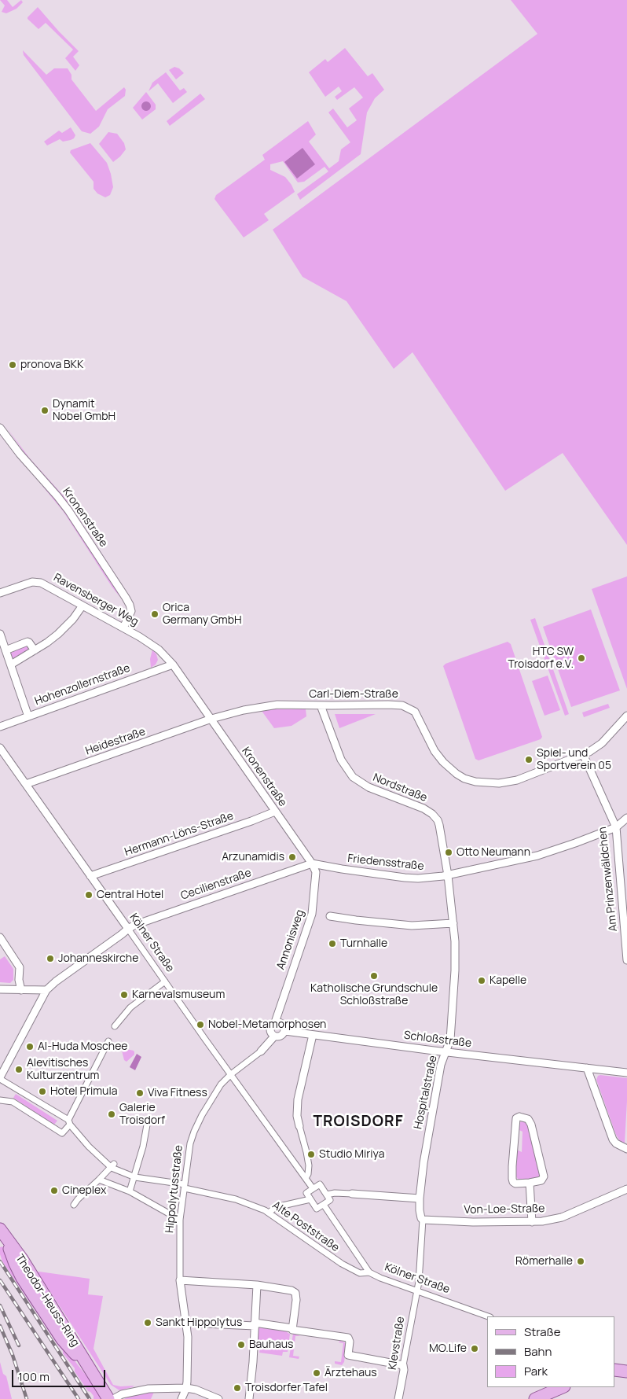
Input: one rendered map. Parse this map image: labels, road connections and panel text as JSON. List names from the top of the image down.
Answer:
{
  "streets": {
    "main road": ["Theodor-Heuss-Ring"],
    "street": [
      "Kronenstraße",
      "Ravensberger Weg",
      "Hohenzollernstraße",
      "Carl-Diem-Straße",
      "Heidestraße",
      "Nordstraße",
      "Hermann-Löns-Straße",
      "Friedensstraße",
      "Am Prinzenwäldchen",
      "Cecilienstraße",
      "Annonisweg",
      "Kölner Straße",
      "Schloßstraße",
      "Hospitalstraße",
      "Hippolytusstraße",
      "Von-Loe-Straße",
      "Alte Poststraße",
      "Klevstraße"
    ]
  },
  "crossings": [
    ["Kronenstraße", "Ravensberger Weg"],
    ["Kronenstraße", "Hohenzollernstraße"],
    ["Kronenstraße", "Carl-Diem-Straße"],
    ["Kronenstraße", "Heidestraße"],
    ["Kronenstraße", "Hermann-Löns-Straße"],
    ["Kronenstraße", "Friedensstraße"],
    ["Kronenstraße", "Cecilienstraße"],
    ["Kronenstraße", "Annonisweg"],
    ["Ravensberger Weg", "Hohenzollernstraße"],
    ["Carl-Diem-Straße", "Heidestraße"],
    ["Carl-Diem-Straße", "Nordstraße"],
    ["Carl-Diem-Straße", "Am Prinzenwäldchen"],
    ["Heidestraße", "Kölner Straße"],
    ["Nordstraße", "Friedensstraße"],
    ["Nordstraße", "Hospitalstraße"],
    ["Hermann-Löns-Straße", "Kölner Straße"],
    ["Friedensstraße", "Am Prinzenwäldchen"],
    ["Friedensstraße", "Cecilienstraße"],
    ["Friedensstraße", "Annonisweg"],
    ["Friedensstraße", "Hospitalstraße"],
    ["Cecilienstraße", "Annonisweg"],
    ["Cecilienstraße", "Kölner Straße"],
    ["Annonisweg", "Schloßstraße"],
    ["Kölner Straße", "Hospitalstraße"],
    ["Kölner Straße", "Hippolytusstraße"],
    ["Kölner Straße", "Alte Poststraße"],
    ["Kölner Straße", "Klevstraße"],
    ["Schloßstraße", "Hospitalstraße"],
    ["Hospitalstraße", "Von-Loe-Straße"],
    ["Hospitalstraße", "Klevstraße"],
    ["Hippolytusstraße", "Alte Poststraße"]
  ],
  "districts": ["TROISDORF"],
  "places": [
    "pronova BKK",
    "Dynamit Nobel GmbH",
    "Orica Germany GmbH",
    "HTC SW Troisdorf e.V.",
    "Spiel- und Sportverein 05",
    "Otto Neumann",
    "Arzunamidis",
    "Central Hotel",
    "Turnhalle",
    "Johanneskirche",
    "Katholische Grundschule Schloßstraße",
    "Kapelle",
    "Karnevalsmuseum",
    "Nobel-Metamorphosen",
    "Al-Huda Moschee",
    "Alevitisches Kulturzentrum",
    "Hotel Primula",
    "Viva Fitness",
    "Galerie Troisdorf",
    "Studio Miriya",
    "Cineplex",
    "Römerhalle",
    "Sankt Hippolytus",
    "Bauhaus",
    "MO.Life",
    "Ärztehaus",
    "Troisdorfer Tafel"
  ],
  "legend": ["Straße", "Bahn", "Park"],
  "scale_bar": "100 m"
}
